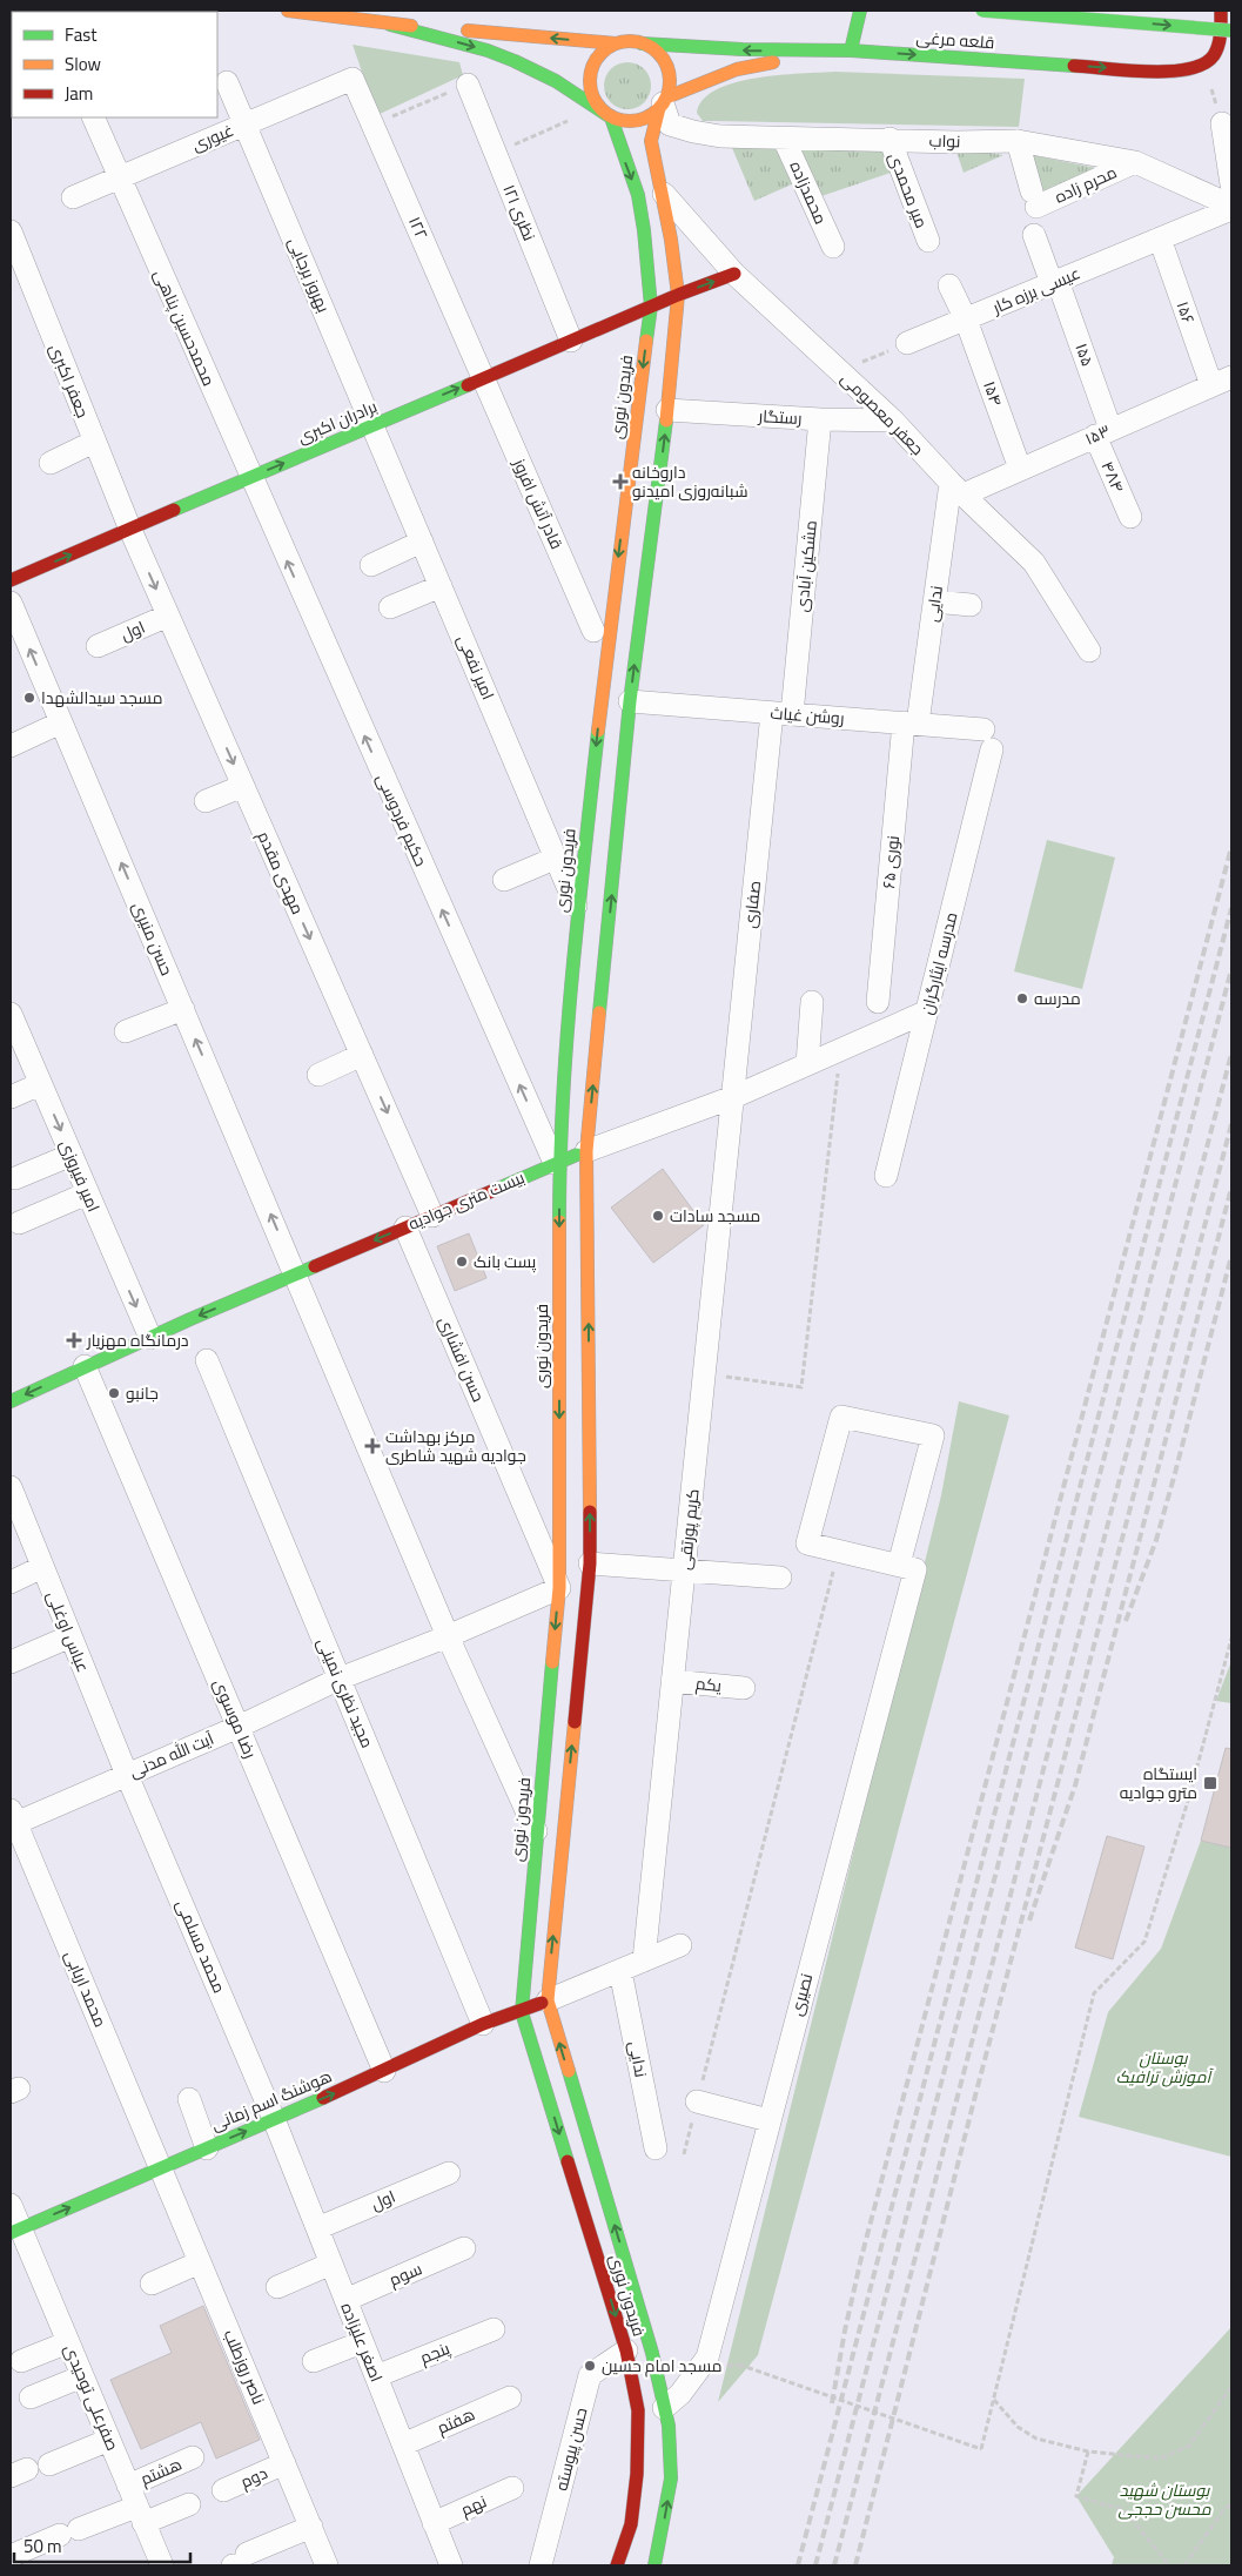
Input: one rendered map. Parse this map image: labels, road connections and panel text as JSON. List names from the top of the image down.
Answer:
{
  "streets": {
    "main road": [
      "قلعه مرغی",
      "فریدون نوری",
      "برادران اکبری",
      "بیست متری جوادیه",
      "هوشنگ اسم زمانی"
    ],
    "street": [
      "غیوری",
      "نواب",
      "محرم زاده",
      "میر محمدی",
      "محمدزاده",
      "نظری ۱۲۱",
      "۱۲۲",
      "بهروز برجایی",
      "عیسی برزه کار",
      "۱۵۶",
      "محمدحسین پناهی",
      "۱۵۵",
      "جعفر اکبری",
      "۱۵۴",
      "جعفر معصومی",
      "رستگار",
      "۱۵۳",
      "۴۸۴",
      "قادر آتش افروز",
      "مشکین آبادی",
      "ندایی",
      "اول",
      "امیر نفعی",
      "روشن غیاث",
      "حکیم فردوسی",
      "نوری ۶۵",
      "مهدی مقدم",
      "صفاری",
      "حسن منیری",
      "مدرسه ایثارگران",
      "امیر فیروزی",
      "حسن افشاری",
      "کریم پورتقی",
      "عباس اوغلی",
      "یکم",
      "مجید نظری نمینی",
      "رضا موسوی",
      "آیت‌ الله مدنی",
      "محمد مسلمی",
      "محمد اربابی",
      "نصیری",
      "سوم",
      "اصغر علیزاده",
      "پنجم",
      "ناصر روزطلب",
      "صفرعلی توحیدی",
      "هفتم",
      "حسن پیوسته",
      "هشتم",
      "دوم",
      "نهم"
    ]
  },
  "crossings": [
    ["قلعه مرغی", "نواب"],
    ["قلعه مرغی", "فریدون نوری"],
    ["غیوری", "۱۲۲"],
    ["غیوری", "بهروز برجایی"],
    ["غیوری", "محمدحسین پناهی"],
    ["نواب", "محرم زاده"],
    ["نواب", "میر محمدی"],
    ["نواب", "محمدزاده"],
    ["نواب", "عیسی برزه کار"],
    ["نواب", "فریدون نوری"],
    ["نظری ۱۲۱", "برادران اکبری"],
    ["۱۲۲", "برادران اکبری"],
    ["۱۲۲", "قادر آتش افروز"],
    ["بهروز برجایی", "برادران اکبری"],
    ["بهروز برجایی", "امیر نفعی"],
    ["عیسی برزه کار", "۱۵۶"],
    ["عیسی برزه کار", "۱۵۵"],
    ["عیسی برزه کار", "۱۵۴"],
    ["۱۵۶", "۱۵۳"],
    ["محمدحسین پناهی", "برادران اکبری"],
    ["محمدحسین پناهی", "حکیم فردوسی"],
    ["۱۵۵", "۱۵۳"],
    ["۱۵۵", "۴۸۴"],
    ["جعفر اکبری", "برادران اکبری"],
    ["جعفر اکبری", "مهدی مقدم"],
    ["۱۵۴", "۱۵۳"],
    ["فریدون نوری", "جعفر معصومی"],
    ["فریدون نوری", "رستگار"],
    ["فریدون نوری", "برادران اکبری"],
    ["فریدون نوری", "امیر نفعی"],
    ["فریدون نوری", "روشن غیاث"],
    ["فریدون نوری", "حکیم فردوسی"],
    ["فریدون نوری", "حسن منیری"],
    ["فریدون نوری", "بیست متری جوادیه"],
    ["فریدون نوری", "حسن افشاری"],
    ["فریدون نوری", "آیت‌ الله مدنی"],
    ["فریدون نوری", "نصیری"],
    ["فریدون نوری", "هوشنگ اسم زمانی"],
    ["فریدون نوری", "حسن پیوسته"],
    ["جعفر معصومی", "رستگار"],
    ["جعفر معصومی", "برادران اکبری"],
    ["جعفر معصومی", "۱۵۳"],
    ["جعفر معصومی", "ندایی"],
    ["رستگار", "مشکین آبادی"],
    ["برادران اکبری", "قادر آتش افروز"],
    ["برادران اکبری", "امیر نفعی"],
    ["برادران اکبری", "حکیم فردوسی"],
    ["برادران اکبری", "مهدی مقدم"],
    ["۱۵۳", "۴۸۴"],
    ["۱۵۳", "ندایی"],
    ["مشکین آبادی", "روشن غیاث"],
    ["مشکین آبادی", "صفاری"],
    ["ندایی", "روشن غیاث"],
    ["ندایی", "نوری ۶۵"],
    ["اول", "مهدی مقدم"],
    ["اول", "اصغر علیزاده"],
    ["روشن غیاث", "نوری ۶۵"],
    ["روشن غیاث", "صفاری"],
    ["حکیم فردوسی", "بیست متری جوادیه"],
    ["مهدی مقدم", "بیست متری جوادیه"],
    ["صفاری", "بیست متری جوادیه"],
    ["صفاری", "کریم پورتقی"],
    ["حسن منیری", "بیست متری جوادیه"],
    ["حسن منیری", "آیت‌ الله مدنی"],
    ["مدرسه ایثارگران", "بیست متری جوادیه"],
    ["امیر فیروزی", "بیست متری جوادیه"],
    ["بیست متری جوادیه", "حسن افشاری"],
    ["بیست متری جوادیه", "کریم پورتقی"],
    ["بیست متری جوادیه", "رضا موسوی"],
    ["حسن افشاری", "آیت‌ الله مدنی"],
    ["کریم پورتقی", "یکم"],
    ["عباس اوغلی", "آیت‌ الله مدنی"],
    ["عباس اوغلی", "محمد مسلمی"],
    ["مجید نظری نمینی", "آیت‌ الله مدنی"],
    ["مجید نظری نمینی", "هوشنگ اسم زمانی"],
    ["رضا موسوی", "آیت‌ الله مدنی"],
    ["رضا موسوی", "هوشنگ اسم زمانی"],
    ["آیت‌ الله مدنی", "محمد مسلمی"],
    ["آیت‌ الله مدنی", "محمد اربابی"],
    ["محمد مسلمی", "هوشنگ اسم زمانی"],
    ["محمد مسلمی", "اصغر علیزاده"],
    ["محمد اربابی", "هوشنگ اسم زمانی"],
    ["محمد اربابی", "ناصر روزطلب"],
    ["هوشنگ اسم زمانی", "اصغر علیزاده"],
    ["هوشنگ اسم زمانی", "ناصر روزطلب"],
    ["هوشنگ اسم زمانی", "صفرعلی توحیدی"],
    ["سوم", "اصغر علیزاده"],
    ["اصغر علیزاده", "پنجم"],
    ["اصغر علیزاده", "هفتم"],
    ["اصغر علیزاده", "نهم"],
    ["ناصر روزطلب", "دوم"],
    ["صفرعلی توحیدی", "هشتم"]
  ],
  "one_way": [
    "برادران اکبری",
    "حکیم فردوسی",
    "مهدی مقدم",
    "حسن منیری",
    "امیر فیروزی",
    "بیست متری جوادیه",
    "هوشنگ اسم زمانی"
  ],
  "parks": ["بوستان آموزش ترافیک", "بوستان شهید محسن حججی"],
  "places": {
    "health": ["داروخانه شبانه‌روزی امیدنو", "درمانگاه مهزیار", "مرکز بهداشت جوادیه شهید شاطری"],
    "other": [
      "مسجد سیدالشهدا",
      "مدرسه",
      "مسجد سادات",
      "پست بانک",
      "جانبو",
      "مسجد امام حسین"
    ],
    "transit": ["ایستگاه مترو جوادیه"]
  },
  "legend": ["Fast", "Slow", "Jam"],
  "scale_bar": "50 m"
}
